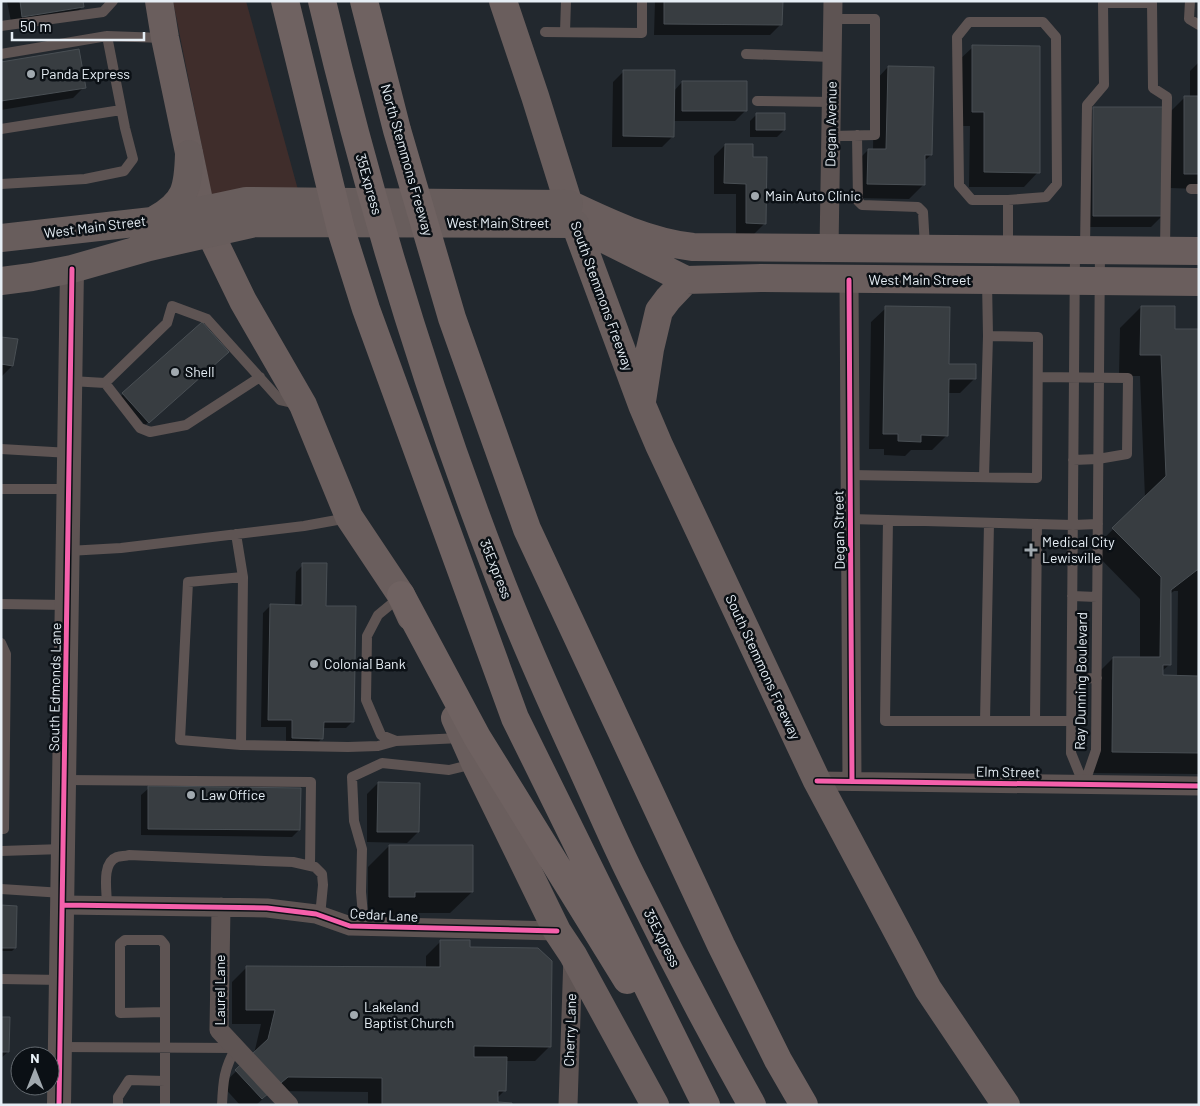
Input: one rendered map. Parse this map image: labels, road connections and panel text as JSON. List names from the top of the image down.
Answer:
{
  "streets": {
    "highway": ["North Stemmons Freeway", "35Express"],
    "main road": ["West Main Street", "South Stemmons Freeway"],
    "street": [
      "Degan Avenue",
      "Degan Street",
      "South Edmonds Lane",
      "Elm Street",
      "Cedar Lane",
      "Laurel Lane",
      "Cherry Lane"
    ],
    "lane": ["Ray Dunning Boulevard"]
  },
  "crossings": [
    ["Degan Avenue", "West Main Street"],
    ["West Main Street", "South Stemmons Freeway"],
    ["West Main Street", "Degan Street"],
    ["West Main Street", "Ray Dunning Boulevard"],
    ["West Main Street", "South Edmonds Lane"],
    ["South Stemmons Freeway", "Elm Street"],
    ["Degan Street", "Elm Street"],
    ["Ray Dunning Boulevard", "Elm Street"],
    ["South Edmonds Lane", "Cedar Lane"],
    ["Cedar Lane", "Laurel Lane"]
  ],
  "places": {
    "other": [
      "Panda Express",
      "Main Auto Clinic",
      "Shell",
      "Colonial Bank",
      "Law Office",
      "Lakeland Baptist Church"
    ],
    "health": ["Medical City Lewisville"]
  },
  "scale_bar": "50 m",
  "north": "top"
}
